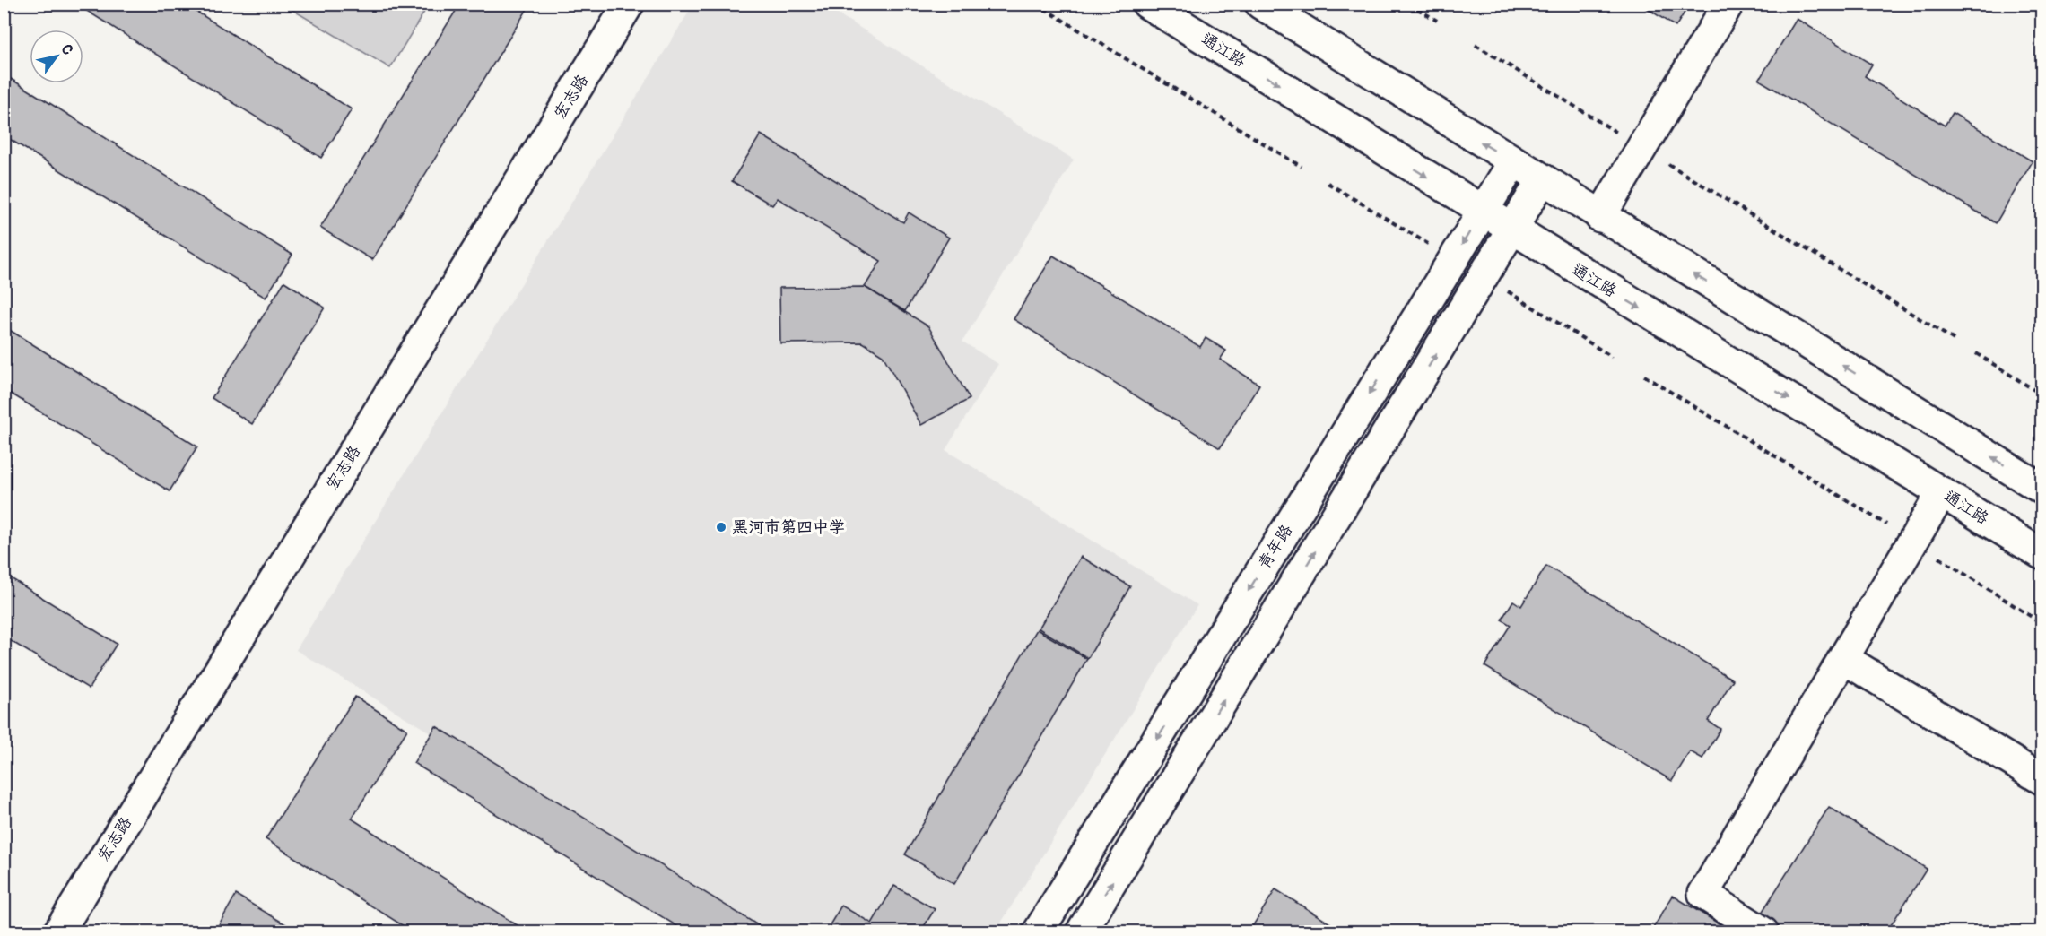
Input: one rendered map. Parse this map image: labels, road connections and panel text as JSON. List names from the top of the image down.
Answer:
{
  "streets": {
    "street": ["通江路", "宏志路", "青年路"]
  },
  "crossings": [
    ["通江路", "青年路"]
  ],
  "places": ["黑河市第四中学"],
  "north": "top right"
}
